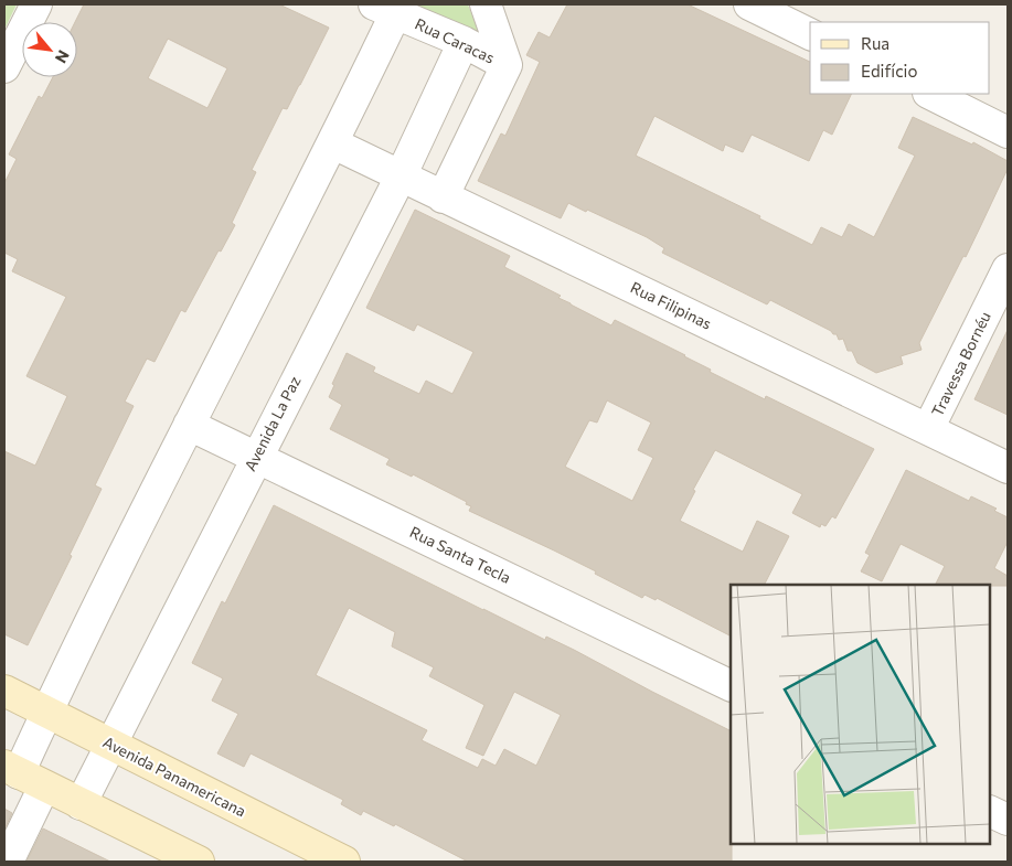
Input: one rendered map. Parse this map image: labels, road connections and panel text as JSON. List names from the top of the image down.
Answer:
{
  "streets": {
    "street": [
      "Rua Caracas",
      "Rua Filipinas",
      "Travessa Bornéu",
      "Avenida La Paz",
      "Rua Santa Tecla",
      "Avenida Panamericana"
    ]
  },
  "crossings": [
    ["Rua Caracas", "Avenida La Paz"],
    ["Rua Filipinas", "Travessa Bornéu"],
    ["Rua Filipinas", "Avenida La Paz"],
    ["Avenida La Paz", "Rua Santa Tecla"],
    ["Avenida La Paz", "Avenida Panamericana"]
  ],
  "legend": ["Rua", "Edifício"],
  "north": "bottom right"
}
